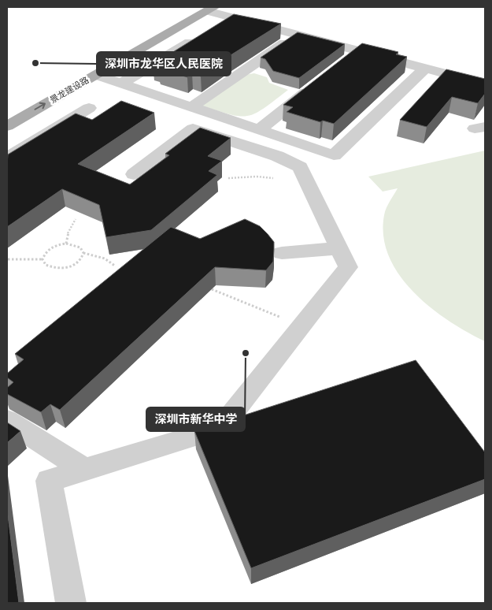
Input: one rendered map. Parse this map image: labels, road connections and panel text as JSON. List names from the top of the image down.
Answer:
{
  "streets": {
    "main road": ["景龙建设路"]
  },
  "places": ["深圳市龙华区人民医院", "深圳市新华中学"]
}
